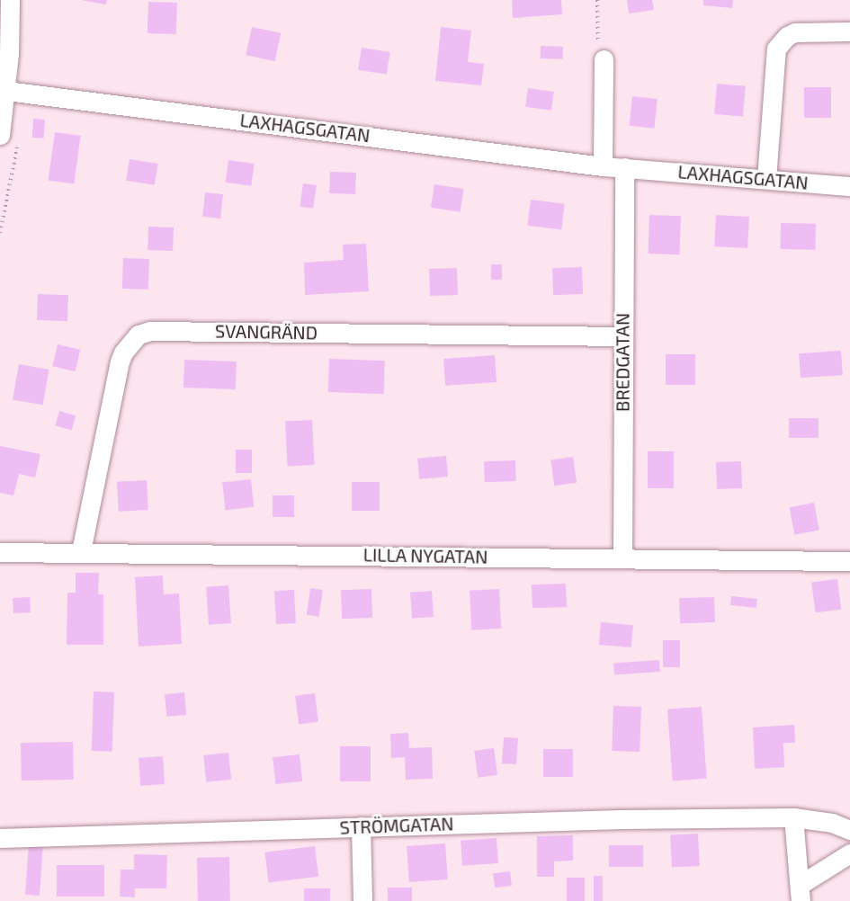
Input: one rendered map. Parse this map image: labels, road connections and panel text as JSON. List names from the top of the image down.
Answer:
{
  "streets": {
    "street": [
      "LAXHAGSGATAN",
      "SVANGRÄND",
      "BREDGATAN",
      "LILLA NYGATAN",
      "STRÖMGATAN"
    ]
  },
  "crossings": [
    ["LAXHAGSGATAN", "BREDGATAN"],
    ["SVANGRÄND", "BREDGATAN"],
    ["SVANGRÄND", "LILLA NYGATAN"],
    ["BREDGATAN", "LILLA NYGATAN"]
  ]
}
